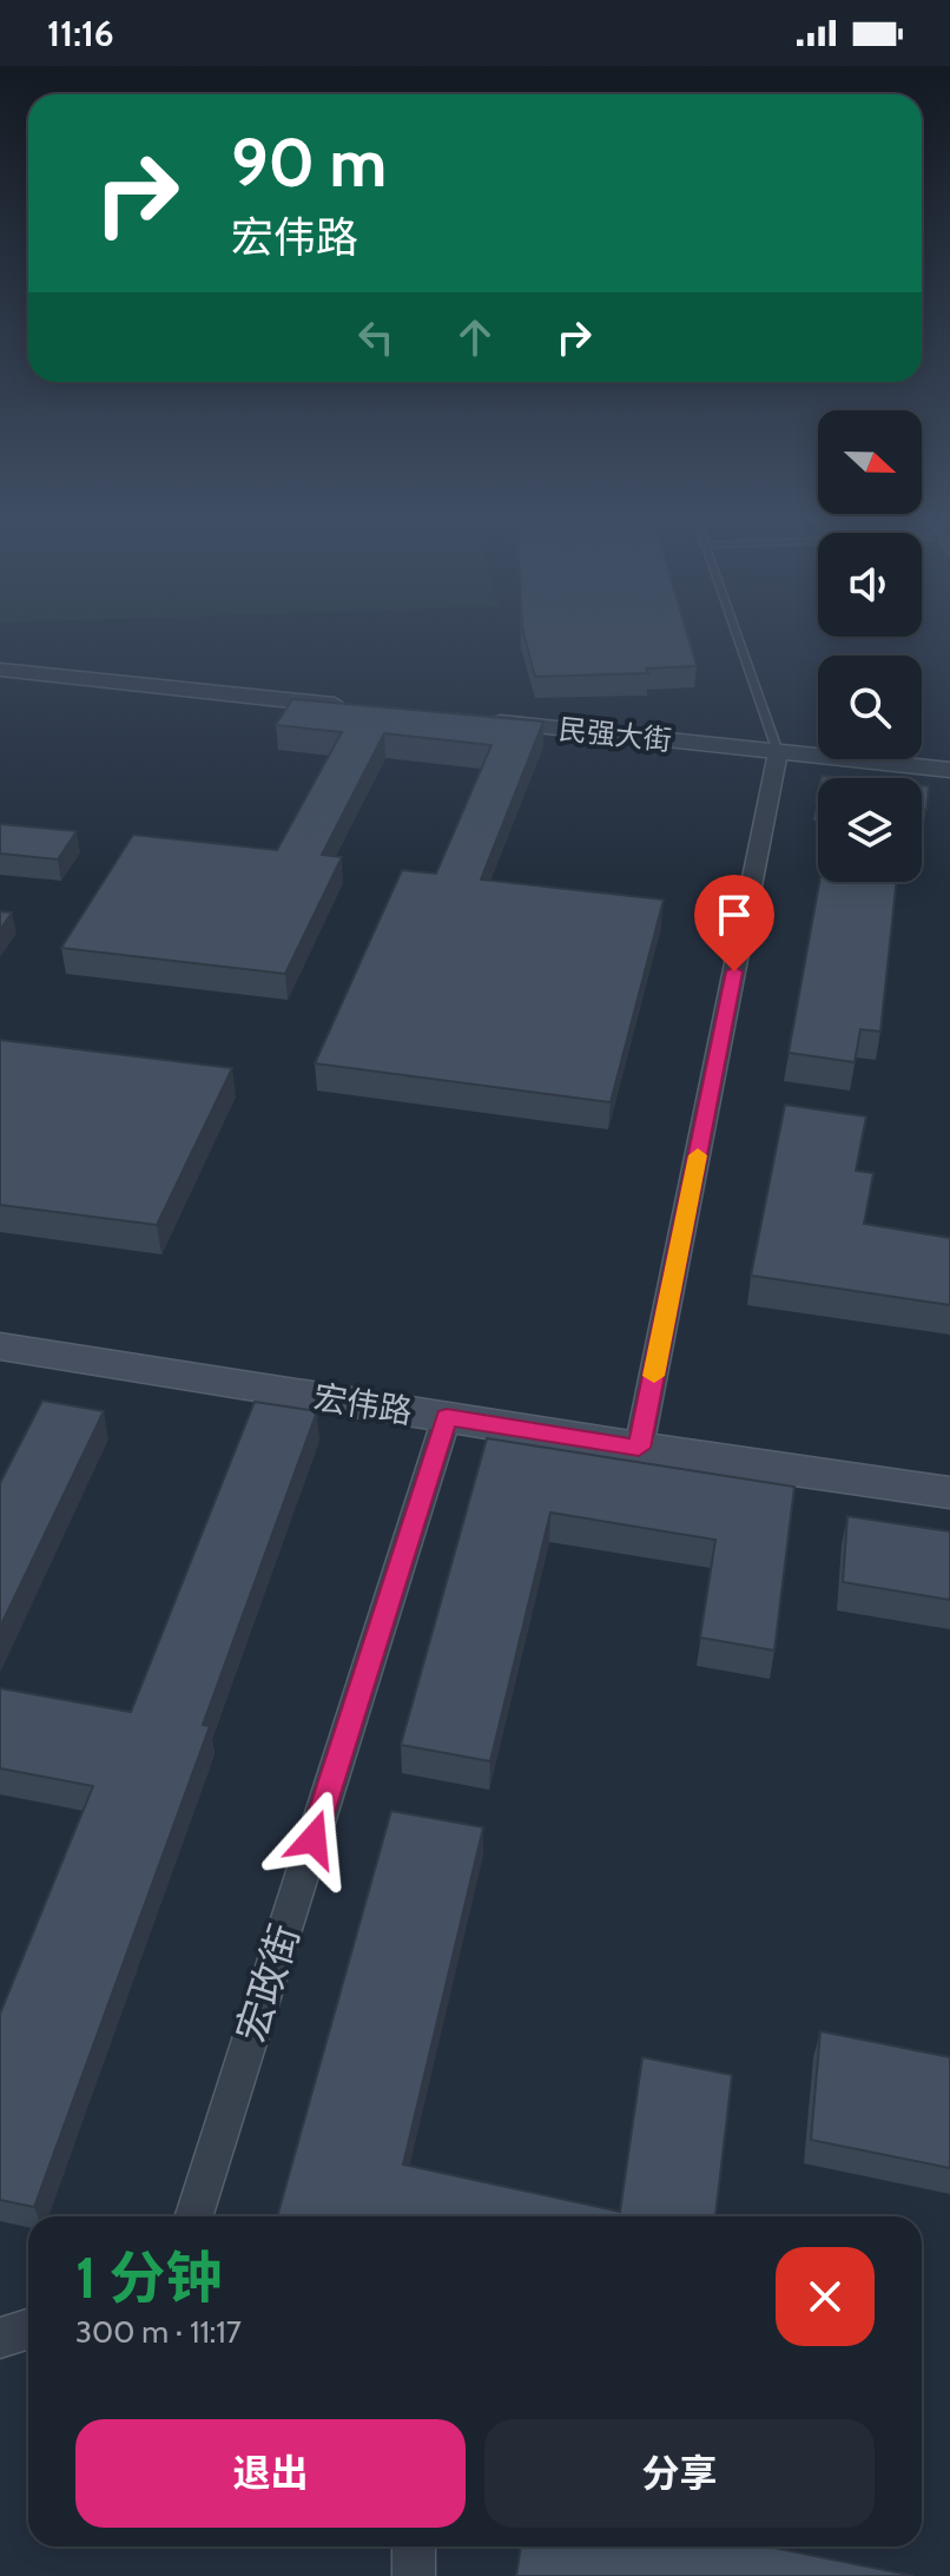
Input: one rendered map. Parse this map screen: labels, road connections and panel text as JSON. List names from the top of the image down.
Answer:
{
  "streets": {
    "main road": ["宏伟路"],
    "street": ["民强大街", "宏政街"]
  },
  "crossings": [
    ["宏伟路", "宏政街"]
  ],
  "north": "right",
  "page": {
    "status": "11:16",
    "turn": ["90 m", "宏伟路"],
    "heading": ["1 分钟", "300 m · 11:17"],
    "buttons": ["退出", "分享"]
  }
}
